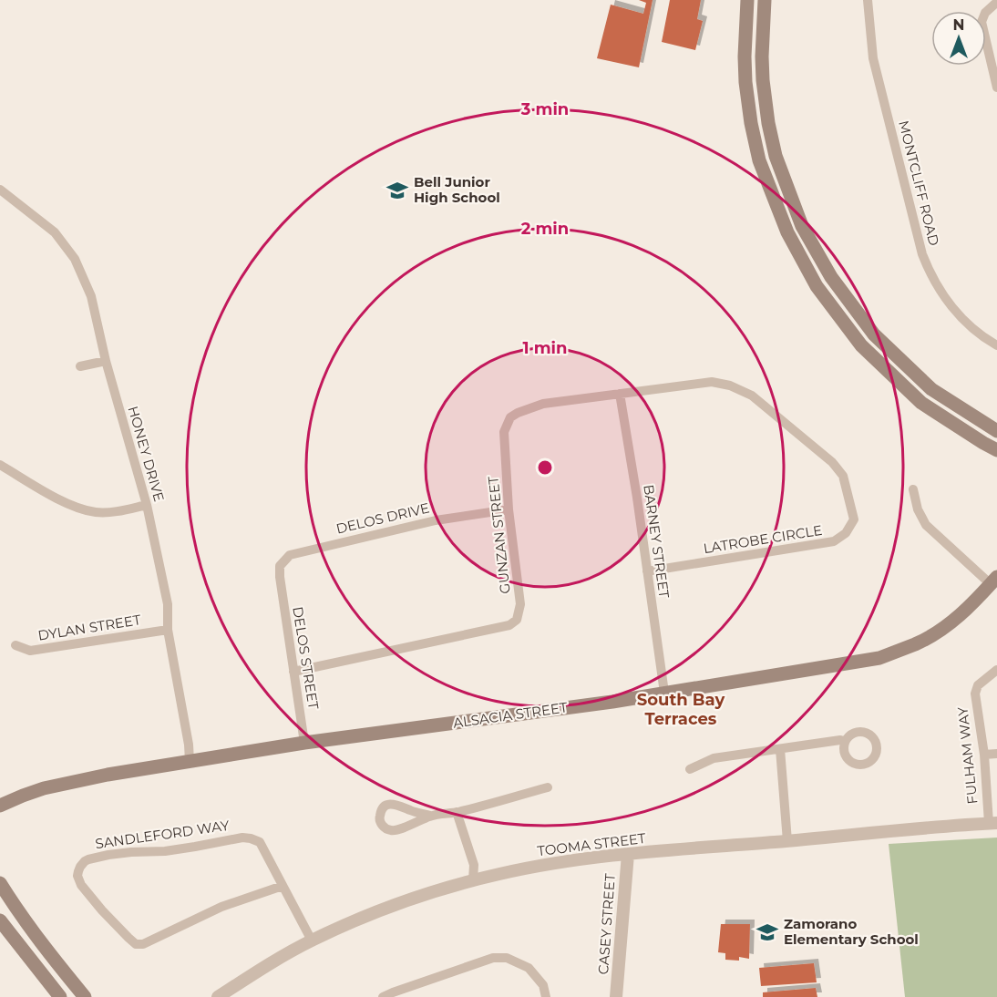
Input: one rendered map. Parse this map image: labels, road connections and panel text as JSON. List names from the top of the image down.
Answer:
{
  "streets": {
    "main road": ["ALSACIA STREET"],
    "street": [
      "MONTCLIFF ROAD",
      "HONEY DRIVE",
      "DELOS DRIVE",
      "GUNZAN STREET",
      "LATROBE CIRCLE",
      "BARNEY STREET",
      "DYLAN STREET",
      "DELOS STREET",
      "FULHAM WAY",
      "SANDLEFORD WAY",
      "TOOMA STREET",
      "CASEY STREET"
    ]
  },
  "crossings": [
    ["HONEY DRIVE", "DYLAN STREET"],
    ["HONEY DRIVE", "ALSACIA STREET"],
    ["DELOS DRIVE", "GUNZAN STREET"],
    ["DELOS DRIVE", "DELOS STREET"],
    ["GUNZAN STREET", "LATROBE CIRCLE"],
    ["GUNZAN STREET", "DELOS STREET"],
    ["LATROBE CIRCLE", "BARNEY STREET"],
    ["BARNEY STREET", "ALSACIA STREET"],
    ["DELOS STREET", "ALSACIA STREET"],
    ["FULHAM WAY", "TOOMA STREET"],
    ["TOOMA STREET", "CASEY STREET"]
  ],
  "districts": ["South Bay Terraces"],
  "places": {
    "school or university": ["Bell Junior High School", "Zamorano Elementary School"]
  },
  "north": "top",
  "rings": ["3 min", "2 min", "1 min"]
}
